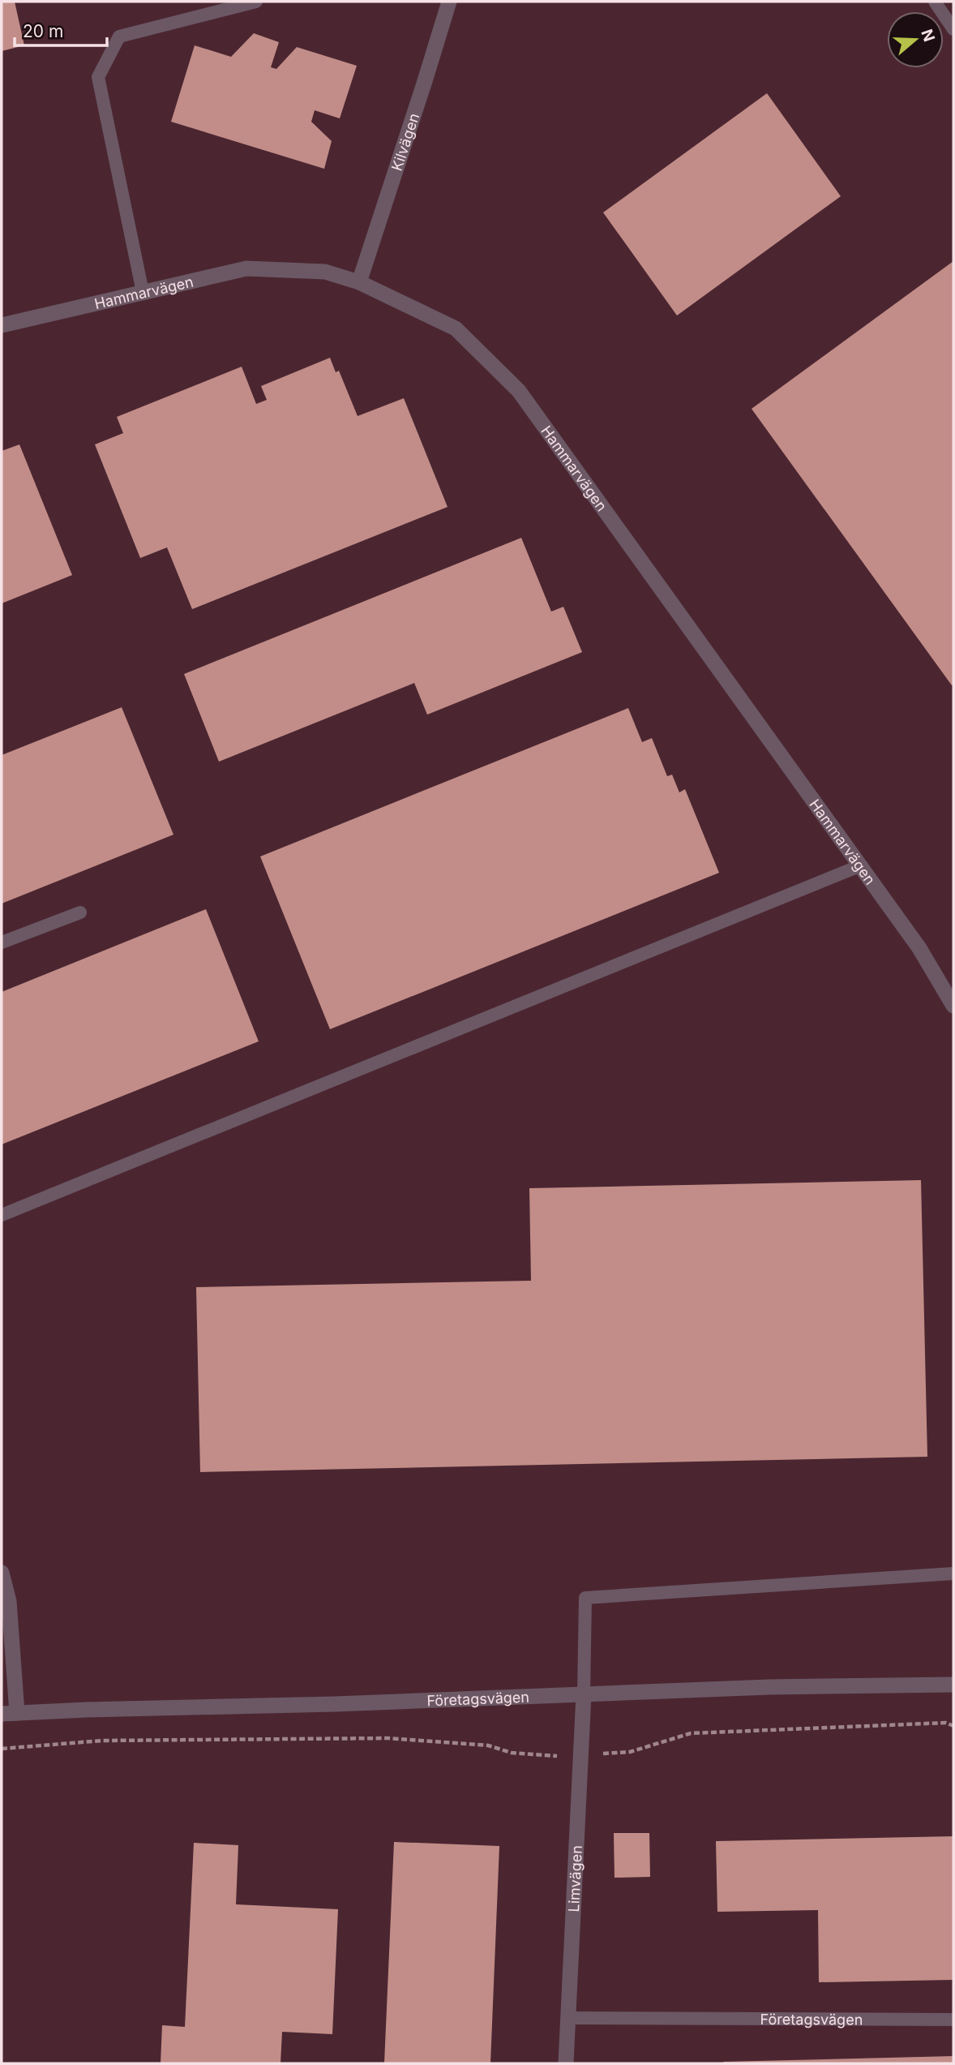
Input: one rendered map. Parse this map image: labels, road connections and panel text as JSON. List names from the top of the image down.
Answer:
{
  "streets": {
    "street": [
      "Kilvägen",
      "Hammarvägen",
      "Företagsvägen",
      "Limvägen"
    ]
  },
  "crossings": [
    ["Kilvägen", "Hammarvägen"],
    ["Företagsvägen", "Limvägen"]
  ],
  "scale_bar": "20 m",
  "north": "right"
}
